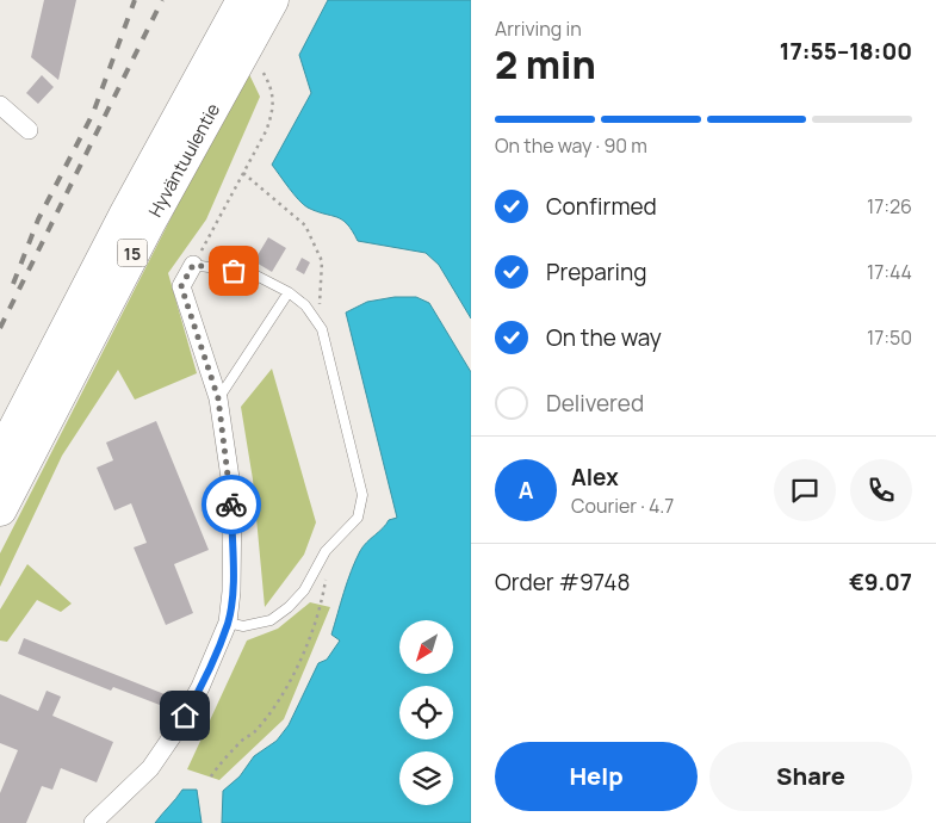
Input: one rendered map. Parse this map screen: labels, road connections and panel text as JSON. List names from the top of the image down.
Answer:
{
  "streets": {
    "highway": ["Hyväntuulentie", "15"]
  },
  "north": "bottom left",
  "page": {
    "heading": ["2 min", "Arriving in", "17:55–18:00"],
    "panel": [
      "Alex",
      "Courier · 4.7",
      "Order #9748",
      "€9.07"
    ],
    "bar": "On the way · 90 m",
    "list": [
      ["Confirmed", "17:26"],
      ["Preparing", "17:44"],
      ["On the way", "17:50"],
      "Delivered"
    ],
    "round": "A",
    "buttons": ["Help", "Share"]
  }
}
